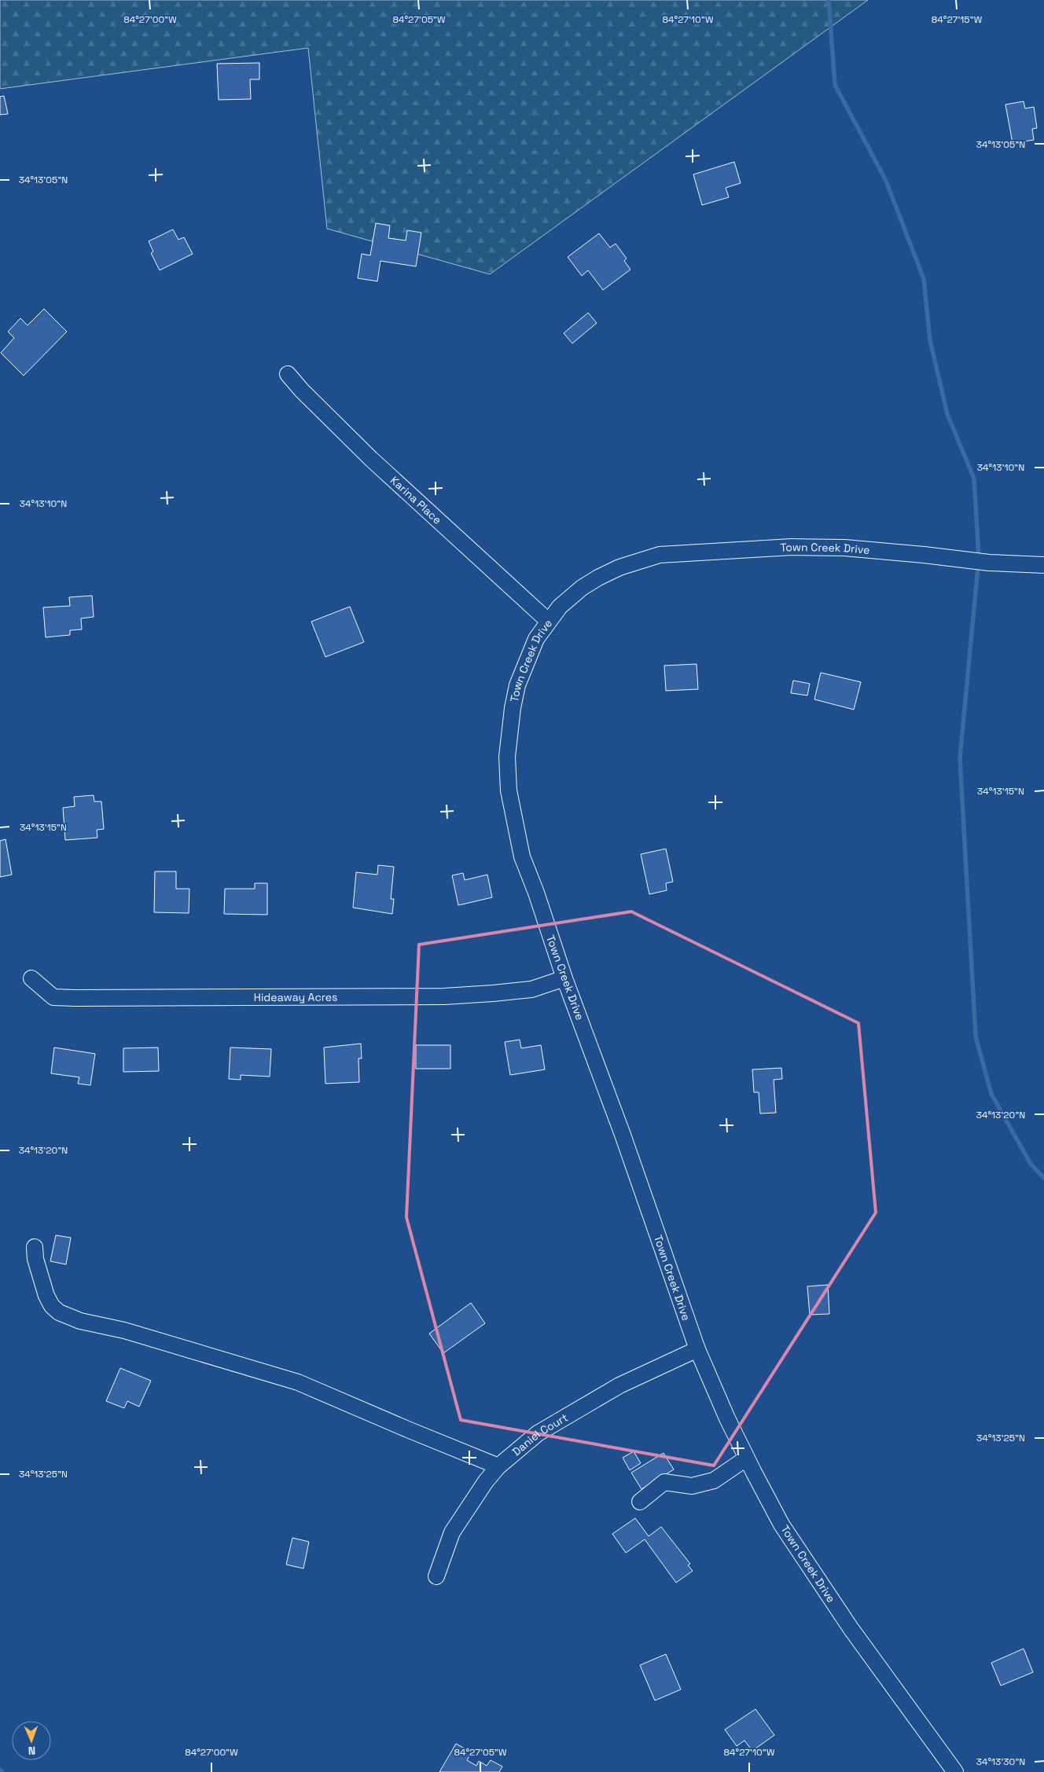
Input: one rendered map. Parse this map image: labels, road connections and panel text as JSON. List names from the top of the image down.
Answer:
{
  "streets": {
    "street": [
      "Karina Place",
      "Town Creek Drive",
      "Hideaway Acres",
      "Daniel Court"
    ]
  },
  "crossings": [
    ["Karina Place", "Town Creek Drive"],
    ["Town Creek Drive", "Hideaway Acres"],
    ["Town Creek Drive", "Daniel Court"]
  ],
  "north": "bottom",
  "coordinates": [
    "84°27'00\"W",
    "84°27'05\"W",
    "84°27'10\"W",
    "84°27'15\"W",
    "34°13'05\"N",
    "34°13'10\"N",
    "34°13'15\"N",
    "34°13'20\"N",
    "34°13'25\"N",
    "34°13'30\"N"
  ]
}
